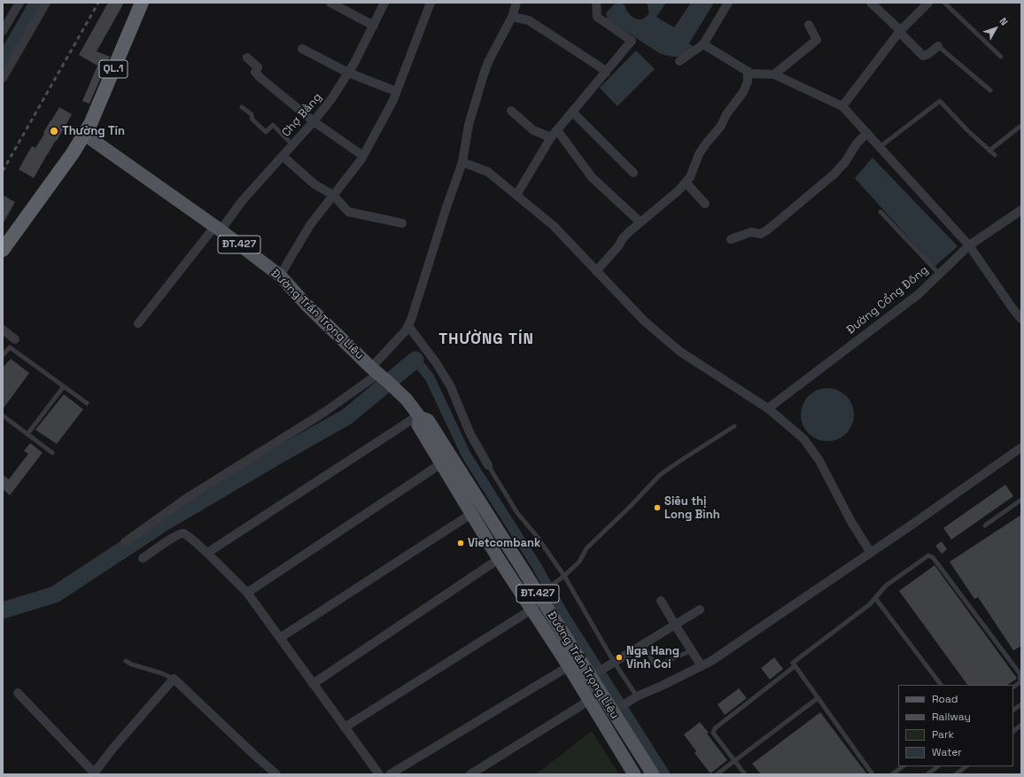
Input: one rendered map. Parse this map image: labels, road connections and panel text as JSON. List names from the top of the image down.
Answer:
{
  "streets": {
    "highway": ["QL.1"],
    "main road": ["ĐT.427", "Đường Trần Trọng Liêu"],
    "street": ["Chợ Bằng", "Đường Cổng Đông"]
  },
  "crossings": [
    ["QL.1", "Đường Trần Trọng Liêu"],
    ["Chợ Bằng", "Đường Trần Trọng Liêu"]
  ],
  "districts": ["THƯỜNG TÍN"],
  "places": [
    "Thường Tín",
    "Siêu thị Long Bình",
    "Vietcombank",
    "Nga Hang Vinh Coi"
  ],
  "legend": [
    "Road",
    "Railway",
    "Park",
    "Water"
  ],
  "north": "top right"
}
